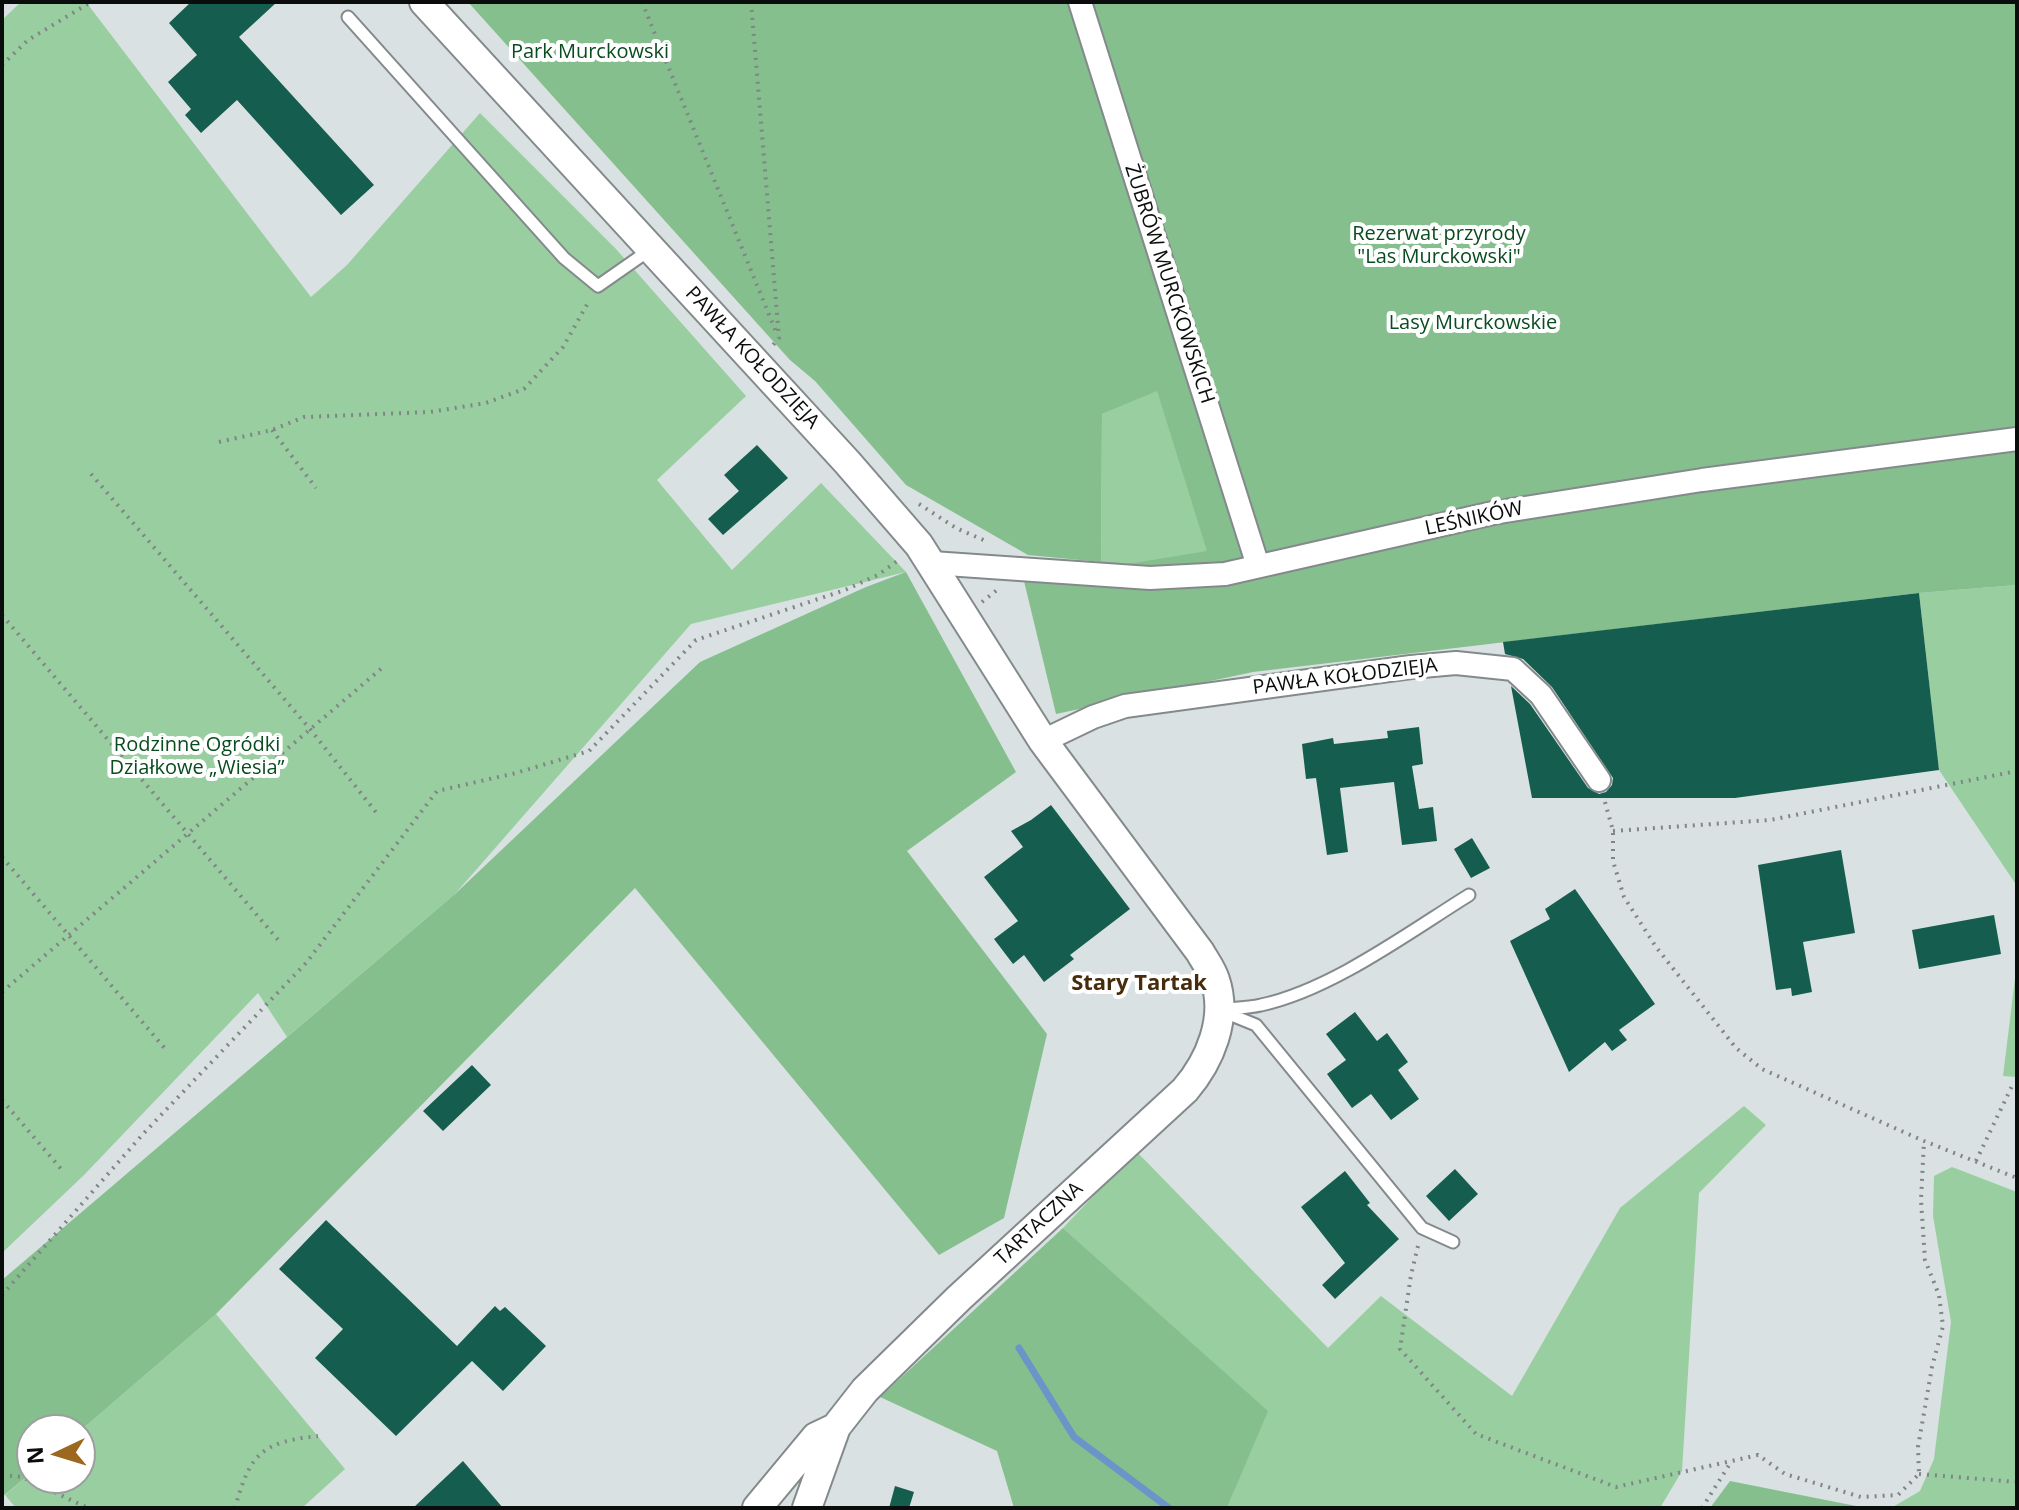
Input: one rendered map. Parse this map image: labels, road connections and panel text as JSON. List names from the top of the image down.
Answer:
{
  "streets": {
    "street": [
      "ŻUBRÓW MURCKOWSKICH",
      "PAWŁA KOŁODZIEJA",
      "LEŚNIKÓW",
      "TARTACZNA"
    ]
  },
  "crossings": [
    ["ŻUBRÓW MURCKOWSKICH", "LEŚNIKÓW"],
    ["PAWŁA KOŁODZIEJA", "LEŚNIKÓW"],
    ["PAWŁA KOŁODZIEJA", "TARTACZNA"]
  ],
  "districts": ["Stary Tartak"],
  "parks": [
    "Park Murckowski",
    "Rezerwat przyrody \"Las Murckowski\"",
    "Lasy Murckowskie",
    "Rodzinne Ogródki Działkowe „Wiesia”"
  ],
  "north": "left"
}
